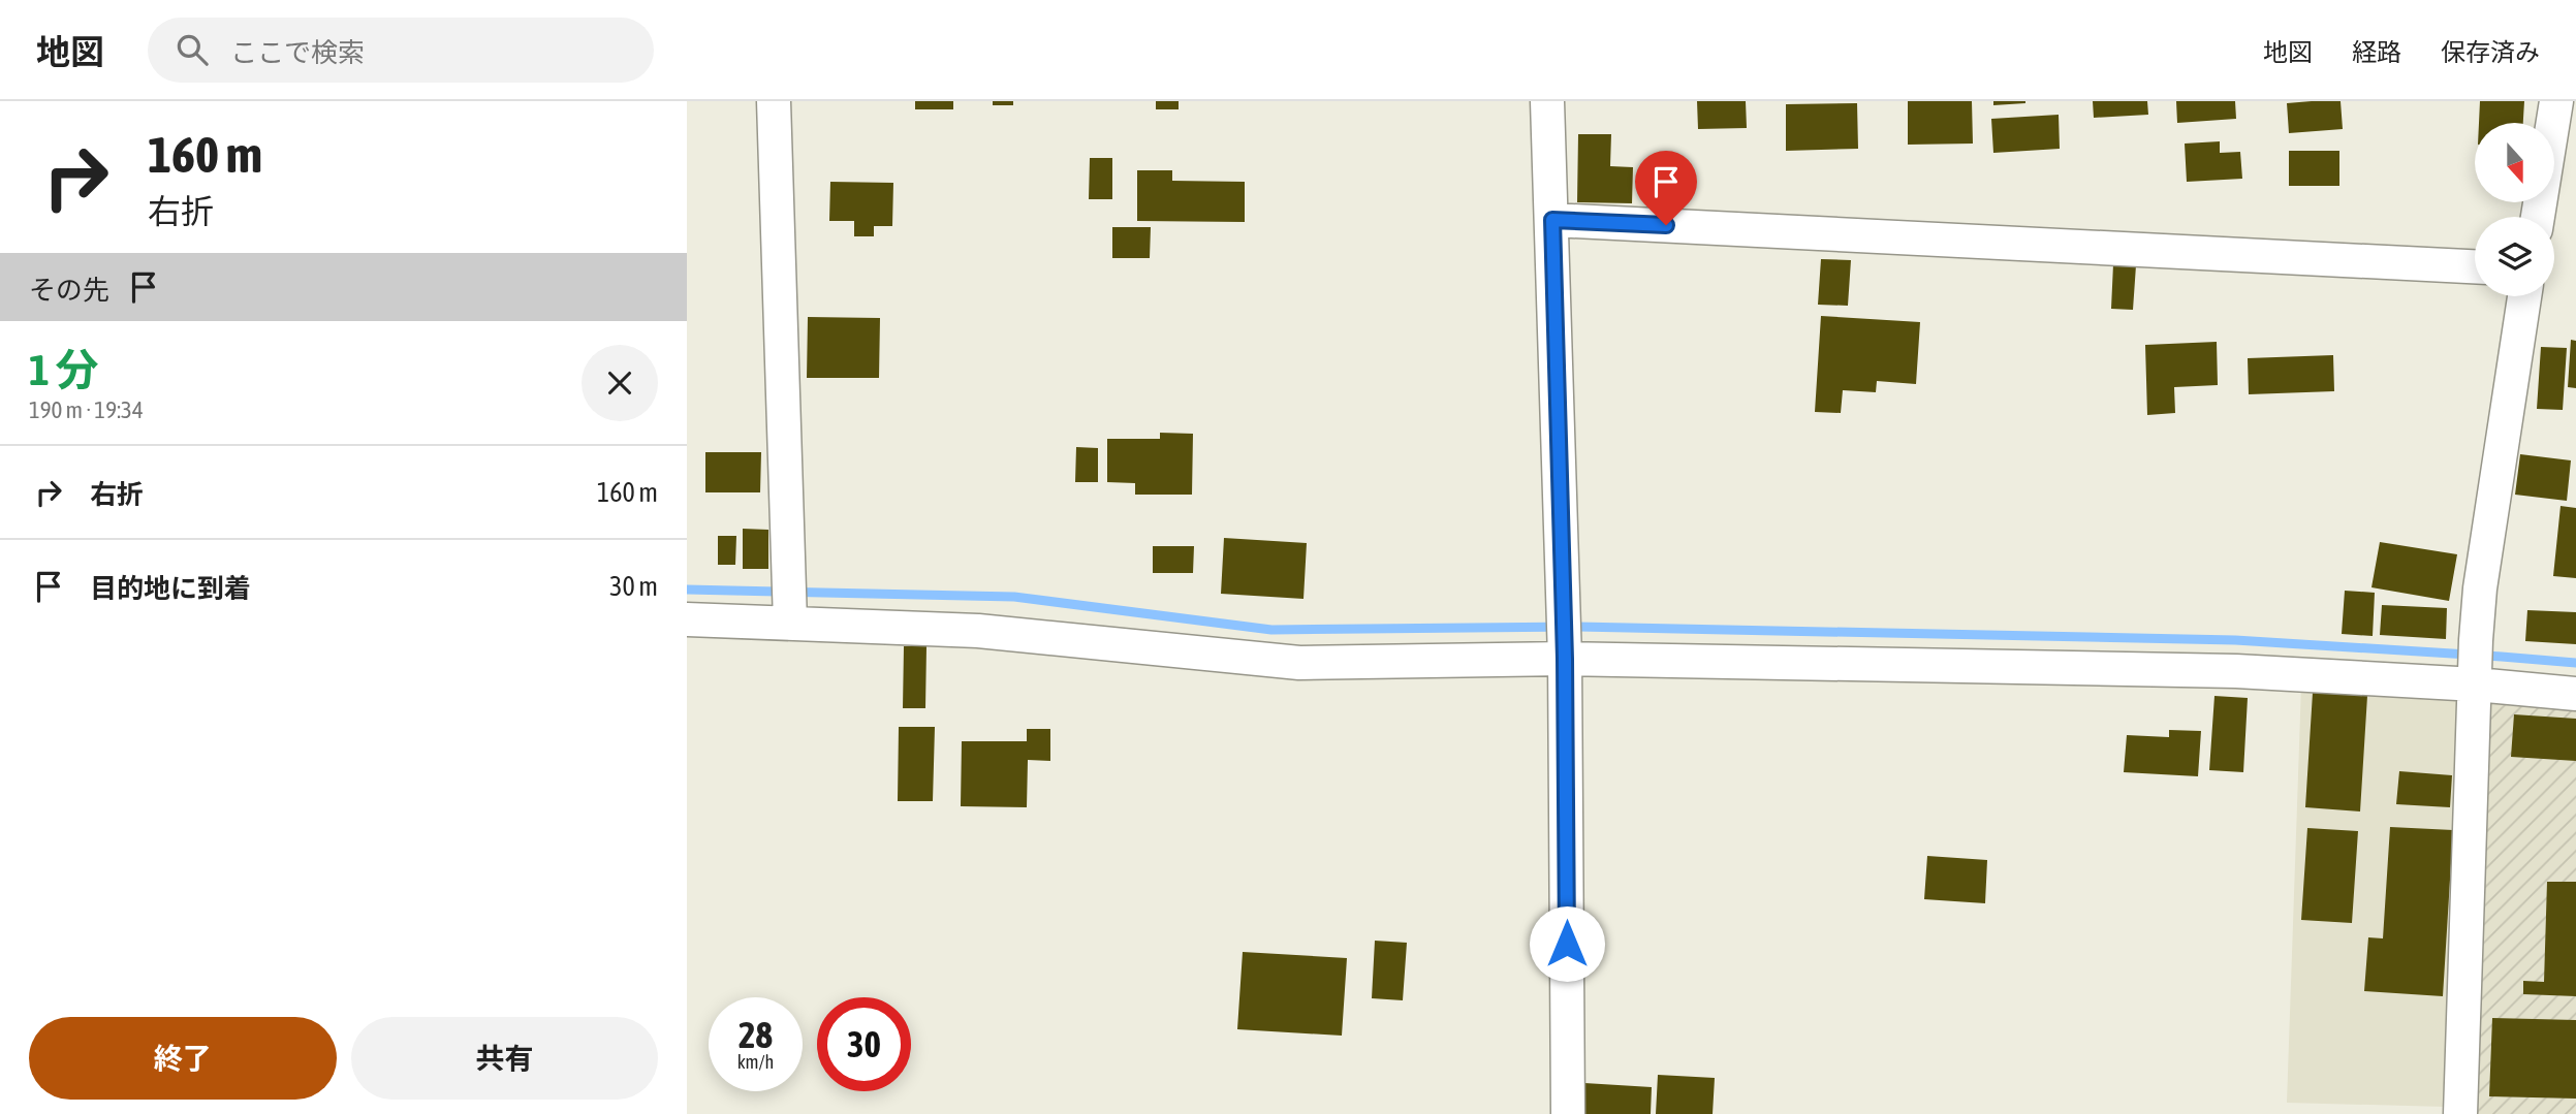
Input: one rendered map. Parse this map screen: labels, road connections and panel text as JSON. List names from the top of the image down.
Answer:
{
  "north": "bottom",
  "page": {
    "header": "地図",
    "search": "ここで検索",
    "nav": ["地図", "経路", "保存済み"],
    "turn": ["160 m", "右折"],
    "then": "その先",
    "heading": ["1 分", "190 m · 19:34"],
    "list": [
      {
        "name": "右折",
        "value": "160 m"
      },
      {
        "name": "目的地に到着",
        "value": "30 m"
      }
    ],
    "speed": "28 km/h",
    "limit": "30",
    "buttons": ["終了", "共有"]
  }
}
